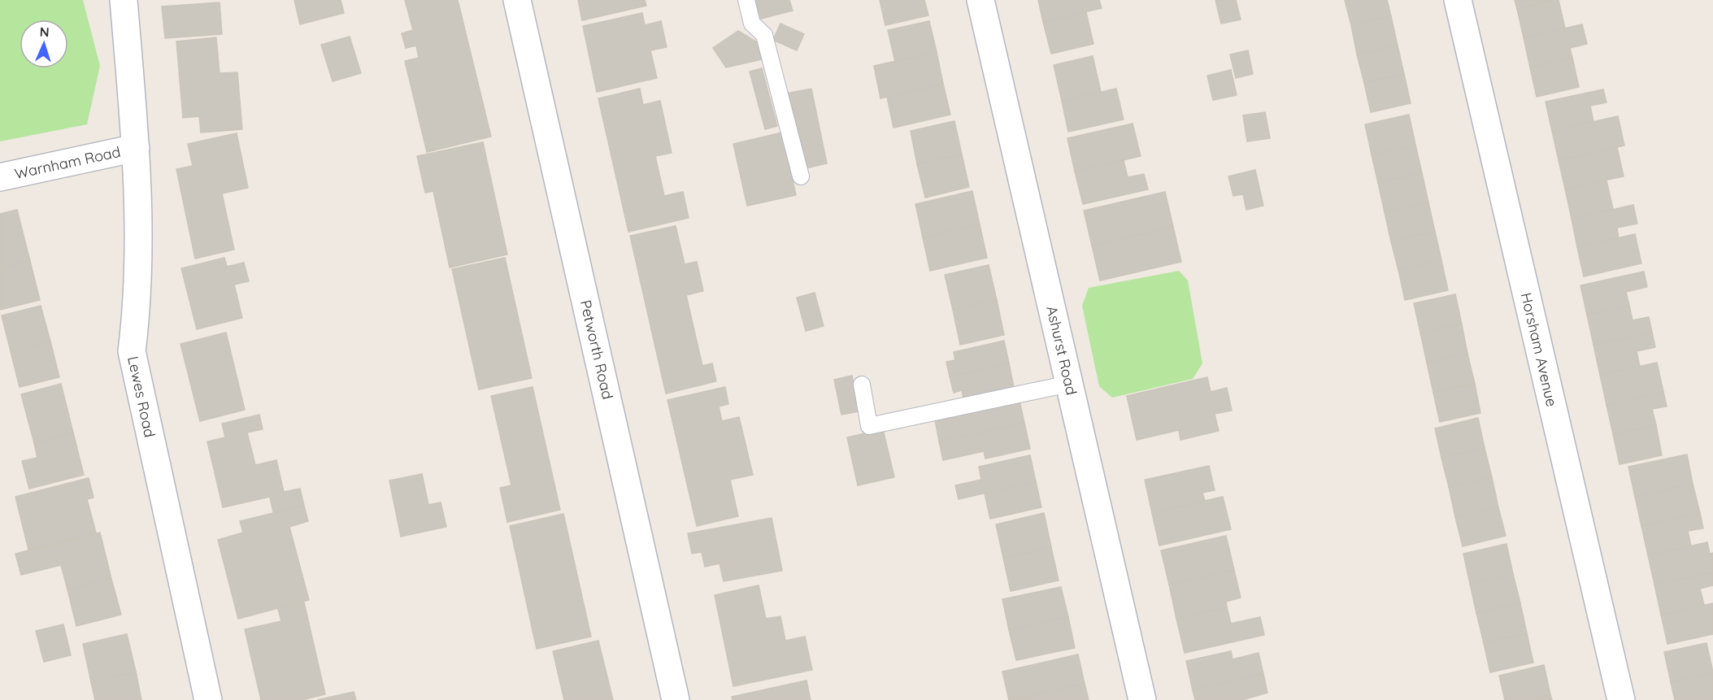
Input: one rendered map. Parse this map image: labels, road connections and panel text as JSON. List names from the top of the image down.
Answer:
{
  "streets": {
    "street": [
      "Warnham Road",
      "Petworth Road",
      "Horsham Avenue",
      "Ashurst Road",
      "Lewes Road"
    ]
  },
  "crossings": [
    ["Warnham Road", "Lewes Road"]
  ],
  "north": "top"
}
